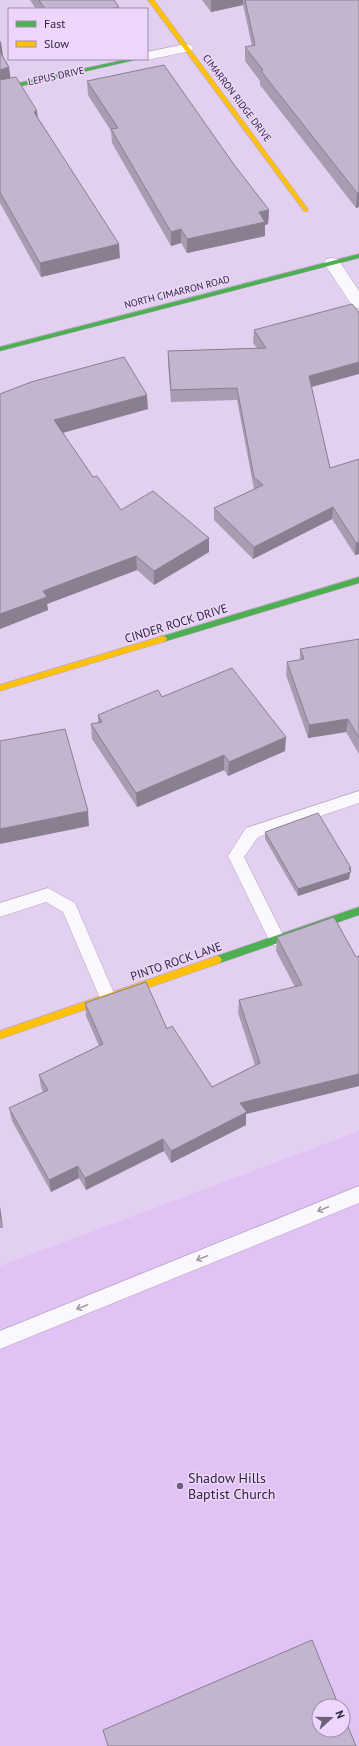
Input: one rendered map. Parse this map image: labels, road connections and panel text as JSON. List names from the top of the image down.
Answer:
{
  "streets": {
    "street": [
      "LEPUS DRIVE",
      "CIMARRON RIDGE DRIVE",
      "NORTH CIMARRON ROAD",
      "CINDER ROCK DRIVE",
      "PINTO ROCK LANE"
    ]
  },
  "places": ["Shadow Hills Baptist Church"],
  "legend": ["Fast", "Slow"],
  "north": "right"
}
